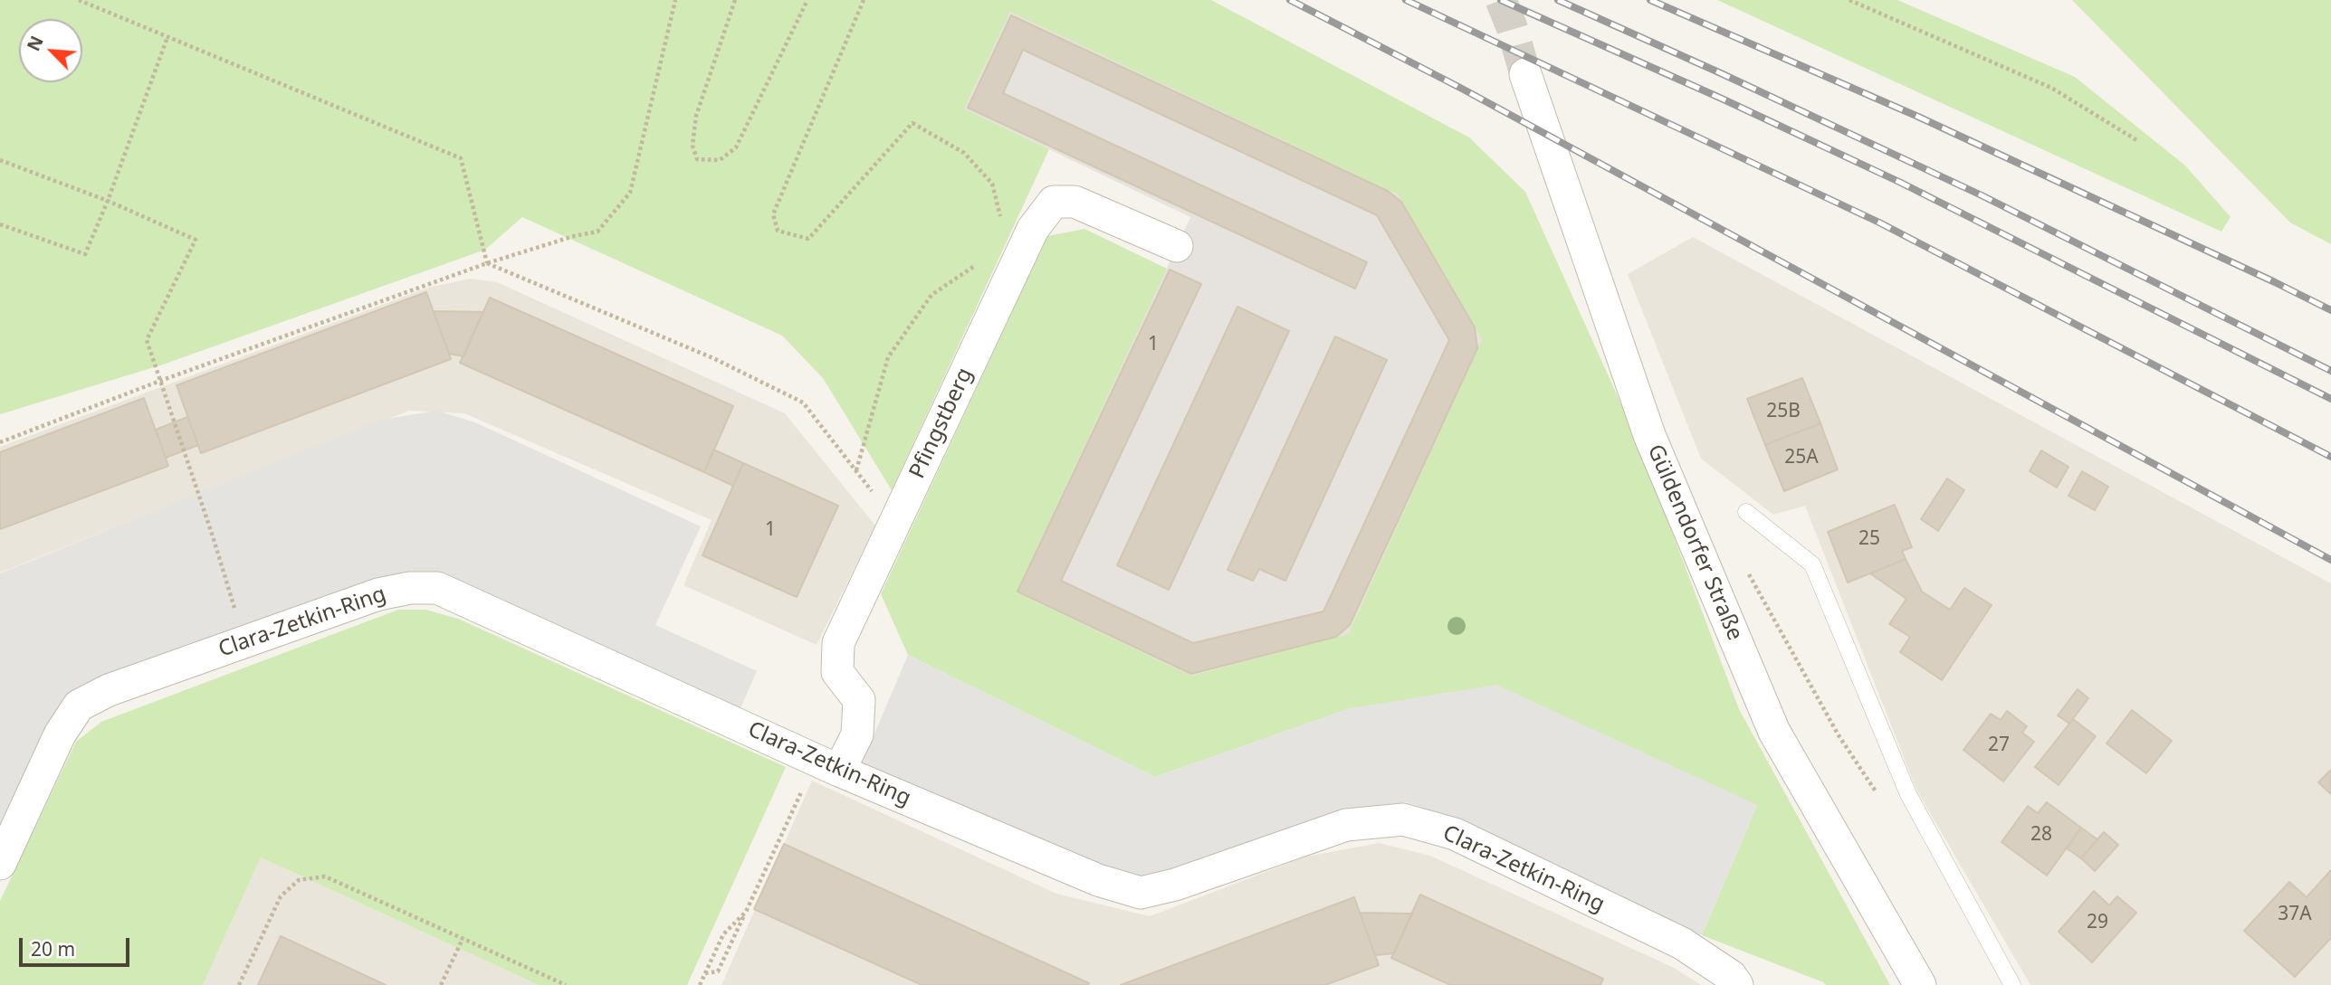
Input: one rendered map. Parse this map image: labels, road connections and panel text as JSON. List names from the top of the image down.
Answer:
{
  "streets": {
    "street": ["Pfingstberg", "Güldendorfer Straße", "Clara-Zetkin-Ring"]
  },
  "crossings": [
    ["Pfingstberg", "Clara-Zetkin-Ring"]
  ],
  "house_numbers": [
    "1",
    "25B",
    "25A",
    "1",
    "25",
    "27",
    "28",
    "37A",
    "29"
  ],
  "scale_bar": "20 m",
  "north": "top left"
}
